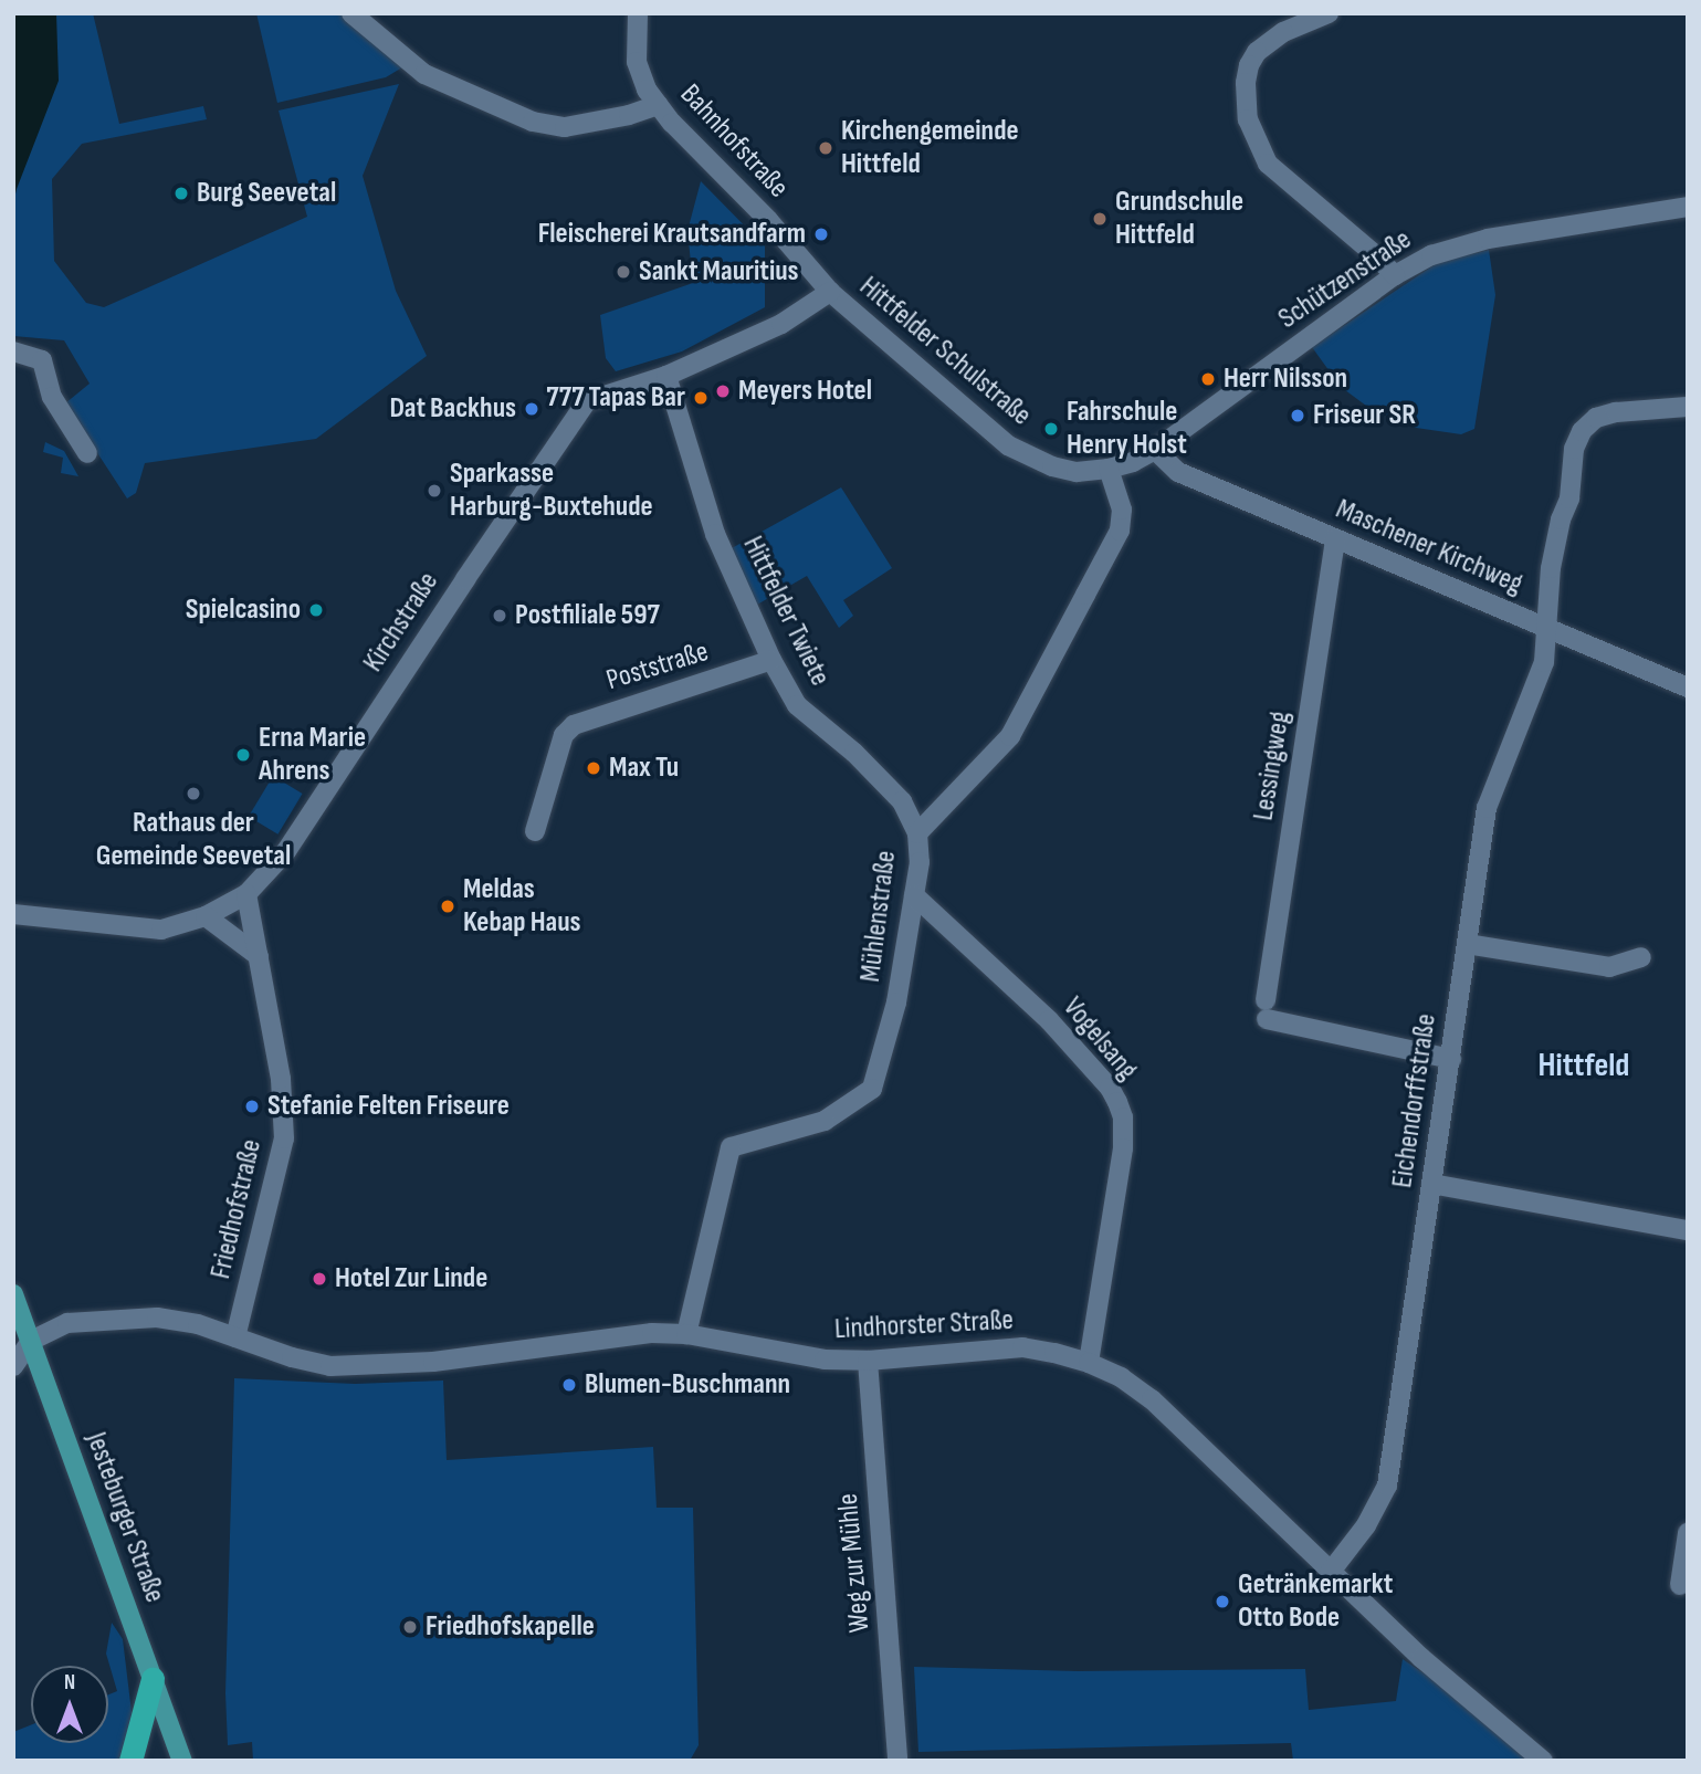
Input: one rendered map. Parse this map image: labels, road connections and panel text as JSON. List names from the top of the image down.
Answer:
{
  "streets": {
    "main road": ["Jesteburger Straße"],
    "street": [
      "Bahnhofstraße",
      "Schützenstraße",
      "Hittfelder Schulstraße",
      "Maschener Kirchweg",
      "Hittfelder Twiete",
      "Kirchstraße",
      "Poststraße",
      "Lessingweg",
      "Mühlenstraße",
      "Vogelsang",
      "Eichendorffstraße",
      "Friedhofstraße",
      "Lindhorster Straße",
      "Weg zur Mühle"
    ]
  },
  "crossings": [
    ["Bahnhofstraße", "Hittfelder Schulstraße"],
    ["Bahnhofstraße", "Kirchstraße"],
    ["Schützenstraße", "Hittfelder Schulstraße"],
    ["Schützenstraße", "Maschener Kirchweg"],
    ["Hittfelder Schulstraße", "Maschener Kirchweg"],
    ["Hittfelder Schulstraße", "Kirchstraße"],
    ["Hittfelder Schulstraße", "Mühlenstraße"],
    ["Maschener Kirchweg", "Lessingweg"],
    ["Maschener Kirchweg", "Eichendorffstraße"],
    ["Hittfelder Twiete", "Kirchstraße"],
    ["Hittfelder Twiete", "Poststraße"],
    ["Hittfelder Twiete", "Mühlenstraße"],
    ["Kirchstraße", "Friedhofstraße"],
    ["Lessingweg", "Eichendorffstraße"],
    ["Mühlenstraße", "Vogelsang"],
    ["Mühlenstraße", "Lindhorster Straße"],
    ["Vogelsang", "Lindhorster Straße"],
    ["Eichendorffstraße", "Lindhorster Straße"],
    ["Friedhofstraße", "Lindhorster Straße"],
    ["Lindhorster Straße", "Jesteburger Straße"],
    ["Lindhorster Straße", "Weg zur Mühle"]
  ],
  "districts": ["Hittfeld"],
  "places": [
    "Kirchengemeinde Hittfeld",
    "Burg Seevetal",
    "Grundschule Hittfeld",
    "Fleischerei Krautsandfarm",
    "Sankt Mauritius",
    "Herr Nilsson",
    "Meyers Hotel",
    "777 Tapas Bar",
    "Dat Backhus",
    "Friseur SR",
    "Fahrschule Henry Holst",
    "Sparkasse Harburg-Buxtehude",
    "Spielcasino",
    "Postfiliale 597",
    "Erna Marie Ahrens",
    "Max Tu",
    "Rathaus der Gemeinde Seevetal",
    "Meldas Kebap Haus",
    "Stefanie Felten Friseure",
    "Hotel Zur Linde",
    "Blumen-Buschmann",
    "Getränkemarkt Otto Bode",
    "Friedhofskapelle"
  ],
  "north": "top"
}
